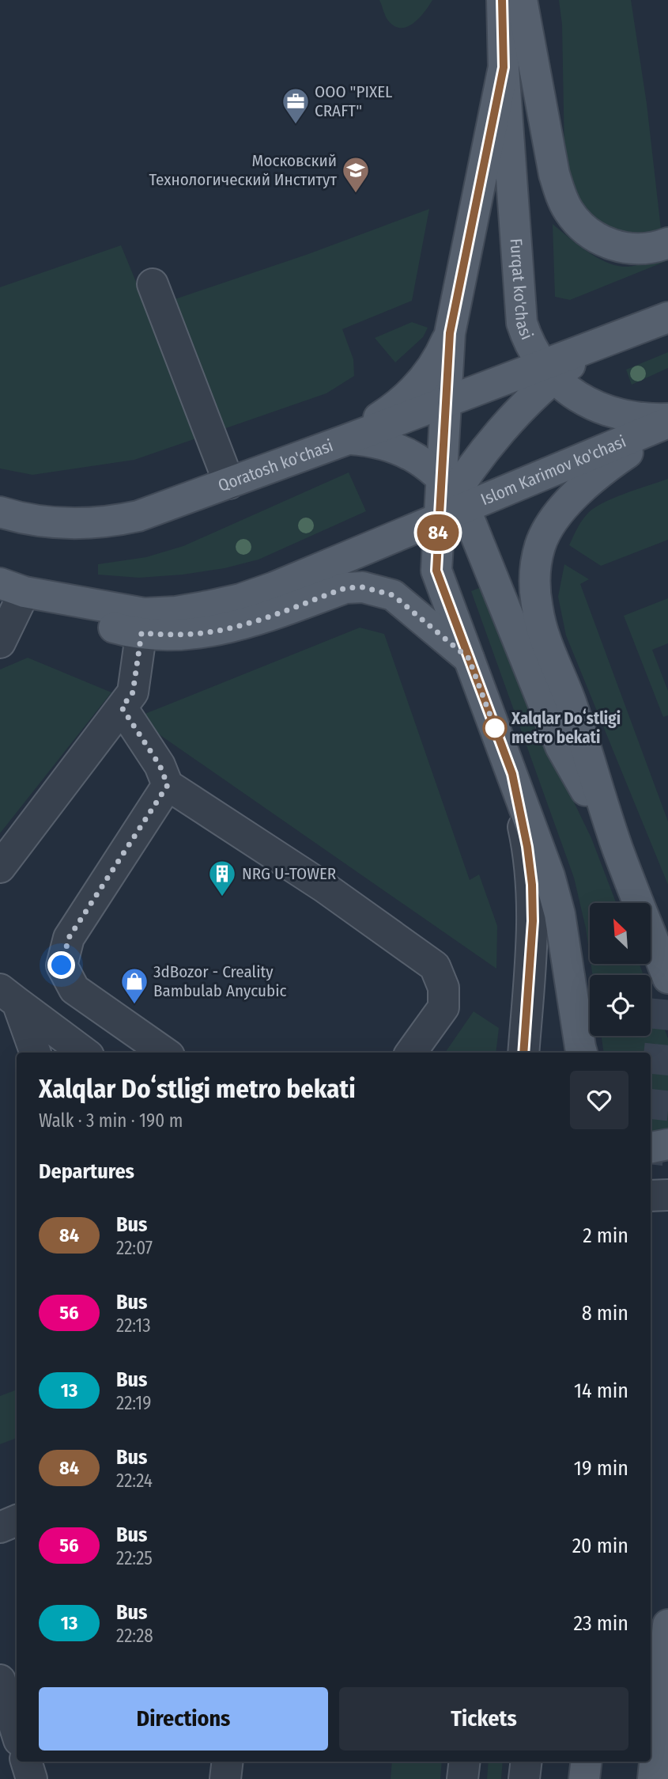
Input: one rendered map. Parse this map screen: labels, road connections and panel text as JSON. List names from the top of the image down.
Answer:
{
  "streets": {
    "main road": ["Furqat ko'chasi", "Qoratosh ko'chasi", "Islom Karimov ko'chasi"]
  },
  "crossings": [
    ["Furqat ko'chasi", "Qoratosh ko'chasi"],
    ["Furqat ko'chasi", "Islom Karimov ko'chasi"]
  ],
  "places": {
    "office": ["OOO \"PIXEL CRAFT\""],
    "school or university": ["Московский Технологический Институт"],
    "other": ["Xalqlar Doʻstligi metro bekati"],
    "building": ["NRG U-TOWER"],
    "shop": ["3dBozor - Creality Bambulab Anycubic"]
  },
  "lines": ["bus line 84"],
  "north": "top left",
  "page": {
    "on_map": "84",
    "heading": [
      ["Xalqlar Doʻstligi metro bekati", "Walk · 3 min · 190 m"],
      "Departures"
    ],
    "list": [
      {
        "mark": "84",
        "name": "Bus",
        "note": "22:07",
        "value": "2 min"
      },
      {
        "mark": "56",
        "name": "Bus",
        "note": "22:13",
        "value": "8 min"
      },
      {
        "mark": "13",
        "name": "Bus",
        "note": "22:19",
        "value": "14 min"
      },
      {
        "mark": "84",
        "name": "Bus",
        "note": "22:24",
        "value": "19 min"
      },
      {
        "mark": "56",
        "name": "Bus",
        "note": "22:25",
        "value": "20 min"
      },
      {
        "mark": "13",
        "name": "Bus",
        "note": "22:28",
        "value": "23 min"
      }
    ],
    "buttons": ["Directions", "Tickets"]
  }
}
